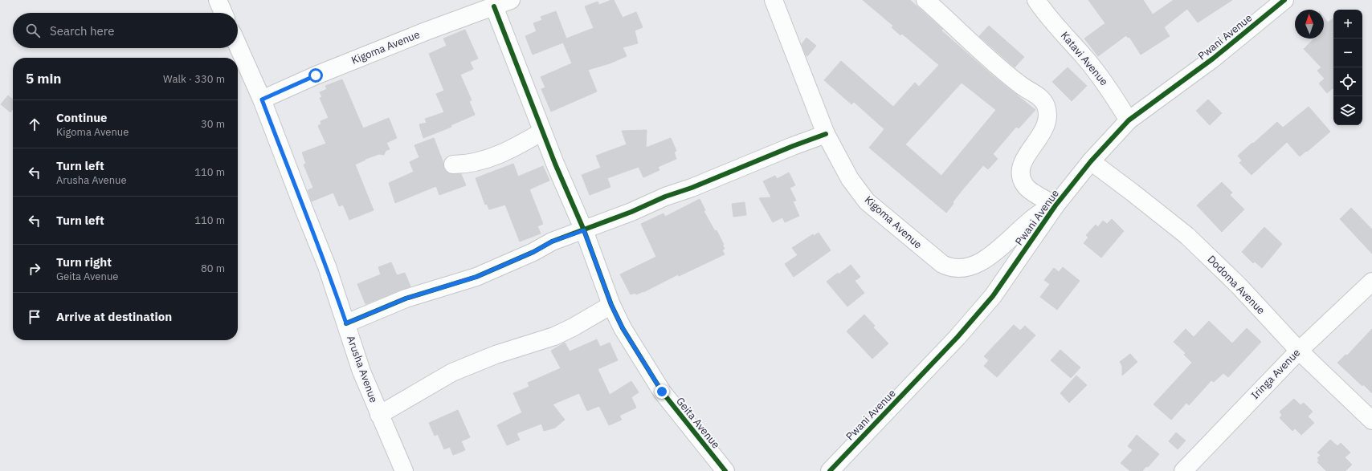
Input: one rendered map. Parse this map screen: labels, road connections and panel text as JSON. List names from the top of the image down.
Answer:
{
  "streets": {
    "street": [
      "Pwani Avenue",
      "Kigoma Avenue",
      "Katavi Avenue",
      "Dodoma Avenue",
      "Arusha Avenue",
      "Iringa Avenue",
      "Geita Avenue"
    ]
  },
  "crossings": [
    ["Pwani Avenue", "Kigoma Avenue"],
    ["Pwani Avenue", "Katavi Avenue"],
    ["Pwani Avenue", "Dodoma Avenue"],
    ["Kigoma Avenue", "Arusha Avenue"],
    ["Kigoma Avenue", "Geita Avenue"],
    ["Dodoma Avenue", "Iringa Avenue"]
  ],
  "north": "top",
  "page": {
    "map_buttons": ["+", "−"],
    "search": "Search here",
    "heading": ["5 min", "Walk · 330 m"],
    "list": [
      ["Continue", "Kigoma Avenue", "30 m"],
      ["Turn left", "Arusha Avenue", "110 m"],
      ["Turn left", "110 m"],
      ["Turn right", "Geita Avenue", "80 m"],
      "Arrive at destination"
    ]
  }
}
